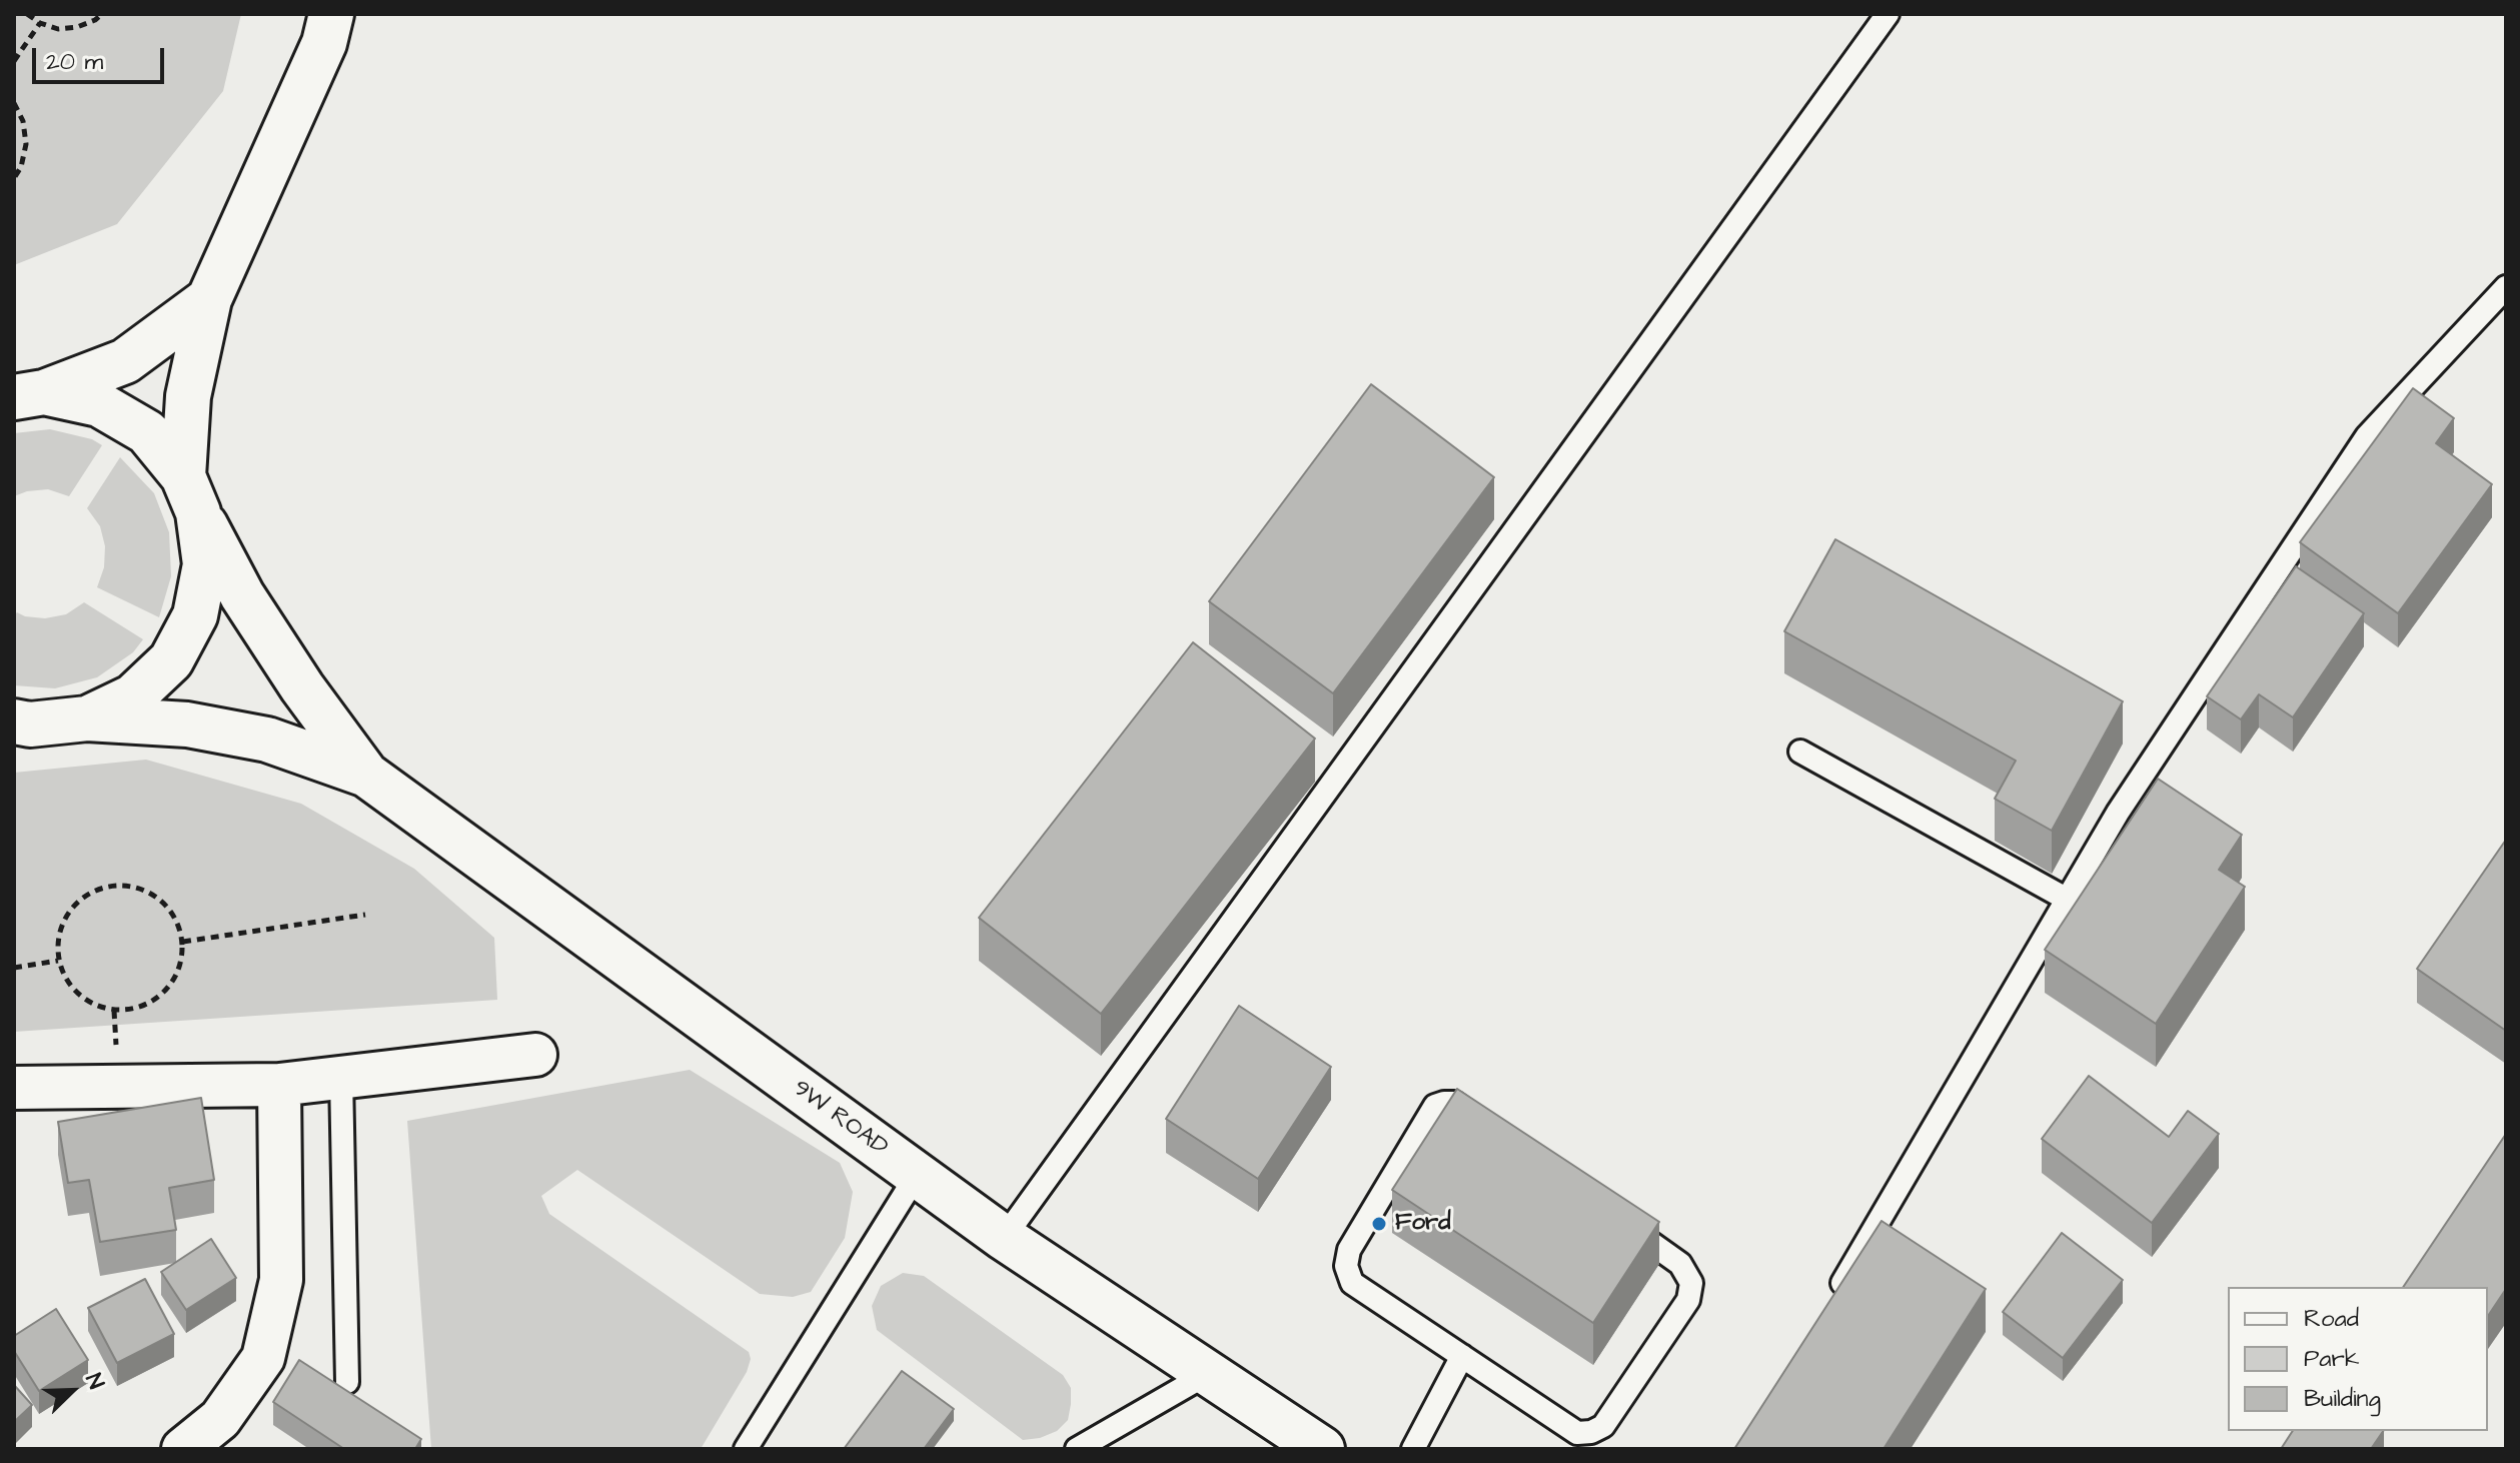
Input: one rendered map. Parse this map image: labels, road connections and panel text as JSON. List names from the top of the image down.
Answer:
{
  "streets": {
    "highway": ["9W ROAD"]
  },
  "places": ["Ford"],
  "legend": ["Road", "Park", "Building"],
  "scale_bar": "20 m",
  "north": "top right"
}
